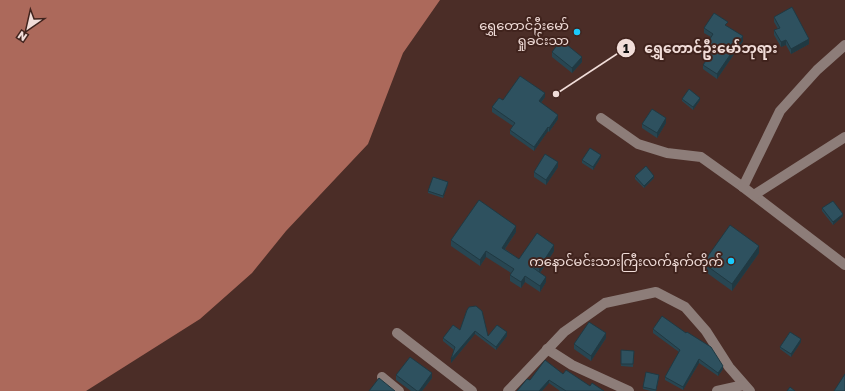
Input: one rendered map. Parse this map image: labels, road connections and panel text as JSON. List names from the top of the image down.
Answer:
{
  "places": ["ရွှေတောင်ဦးမော် ရှုခင်းသာ", "ရွှေတောင်ဦးမော်ဘုရား", "ကနောင်မင်းသားကြီးလက်နက်တိုက်"],
  "north": "bottom left"
}
